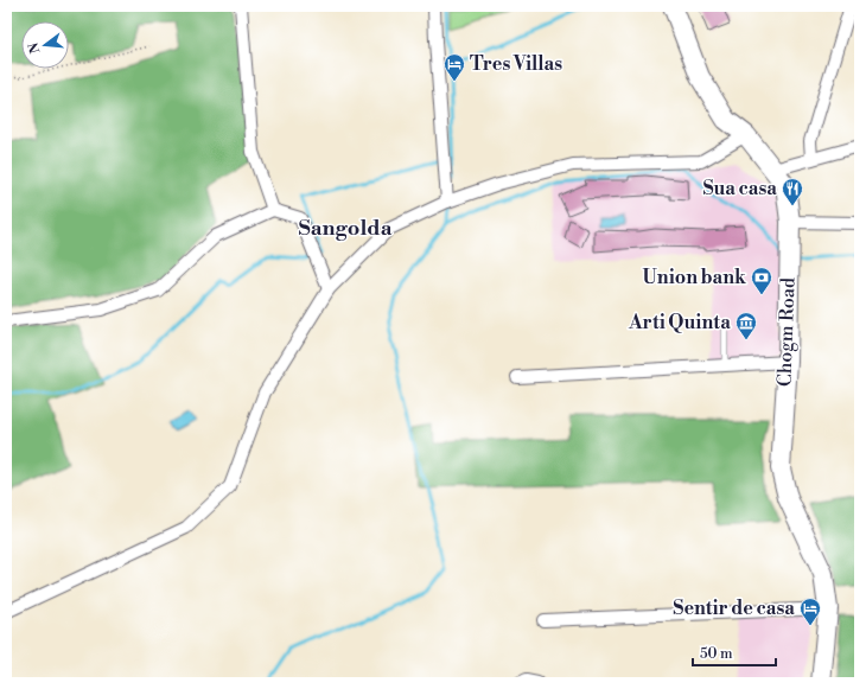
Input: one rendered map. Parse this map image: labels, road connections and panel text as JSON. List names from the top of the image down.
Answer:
{
  "streets": {
    "main road": ["Chogm Road"]
  },
  "districts": ["Sangolda"],
  "places": {
    "hotel": ["Tres Villas", "Sentir de casa"],
    "restaurant": ["Sua casa"],
    "bank": ["Union bank"],
    "museum": ["Arti Quinta"]
  },
  "scale_bar": "50 m",
  "north": "left"
}
